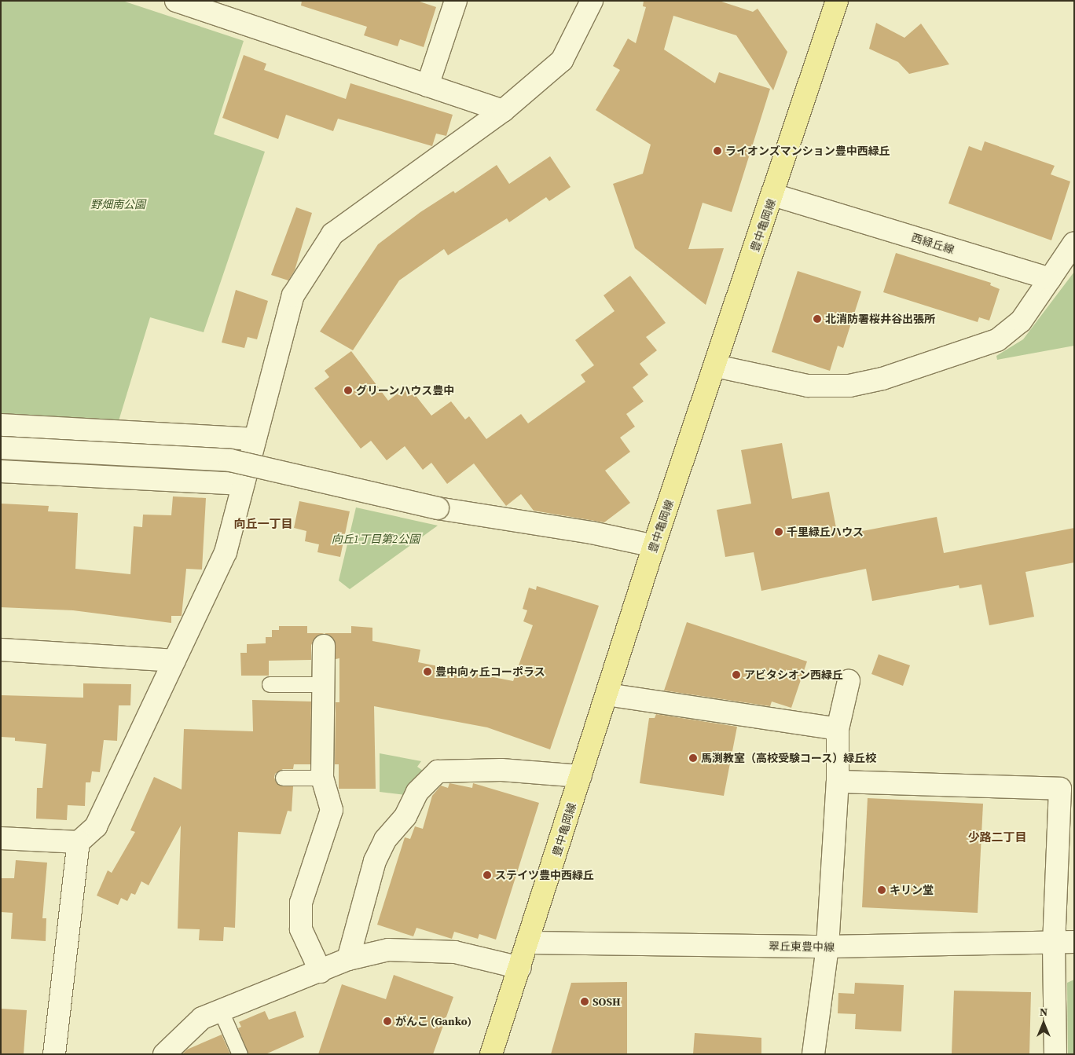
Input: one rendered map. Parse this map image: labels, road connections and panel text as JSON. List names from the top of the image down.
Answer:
{
  "streets": {
    "main road": ["豊中亀岡線"],
    "street": ["西緑丘線", "翠丘東豊中線"]
  },
  "crossings": [
    ["豊中亀岡線", "西緑丘線"],
    ["豊中亀岡線", "翠丘東豊中線"]
  ],
  "districts": ["向丘一丁目", "少路二丁目"],
  "parks": ["野畑南公園", "向丘1丁目第2公園"],
  "places": [
    "ライオンズマンション豊中西緑丘",
    "北消防署桜井谷出張所",
    "グリーンハウス豊中",
    "千里緑丘ハウス",
    "豊中向ヶ丘コーポラス",
    "アビタシオン西緑丘",
    "馬渕教室（高校受験コース）緑丘校",
    "ステイツ豊中西緑丘",
    "キリン堂",
    "SOSH",
    "がんこ (Ganko)"
  ],
  "north": "top"
}
